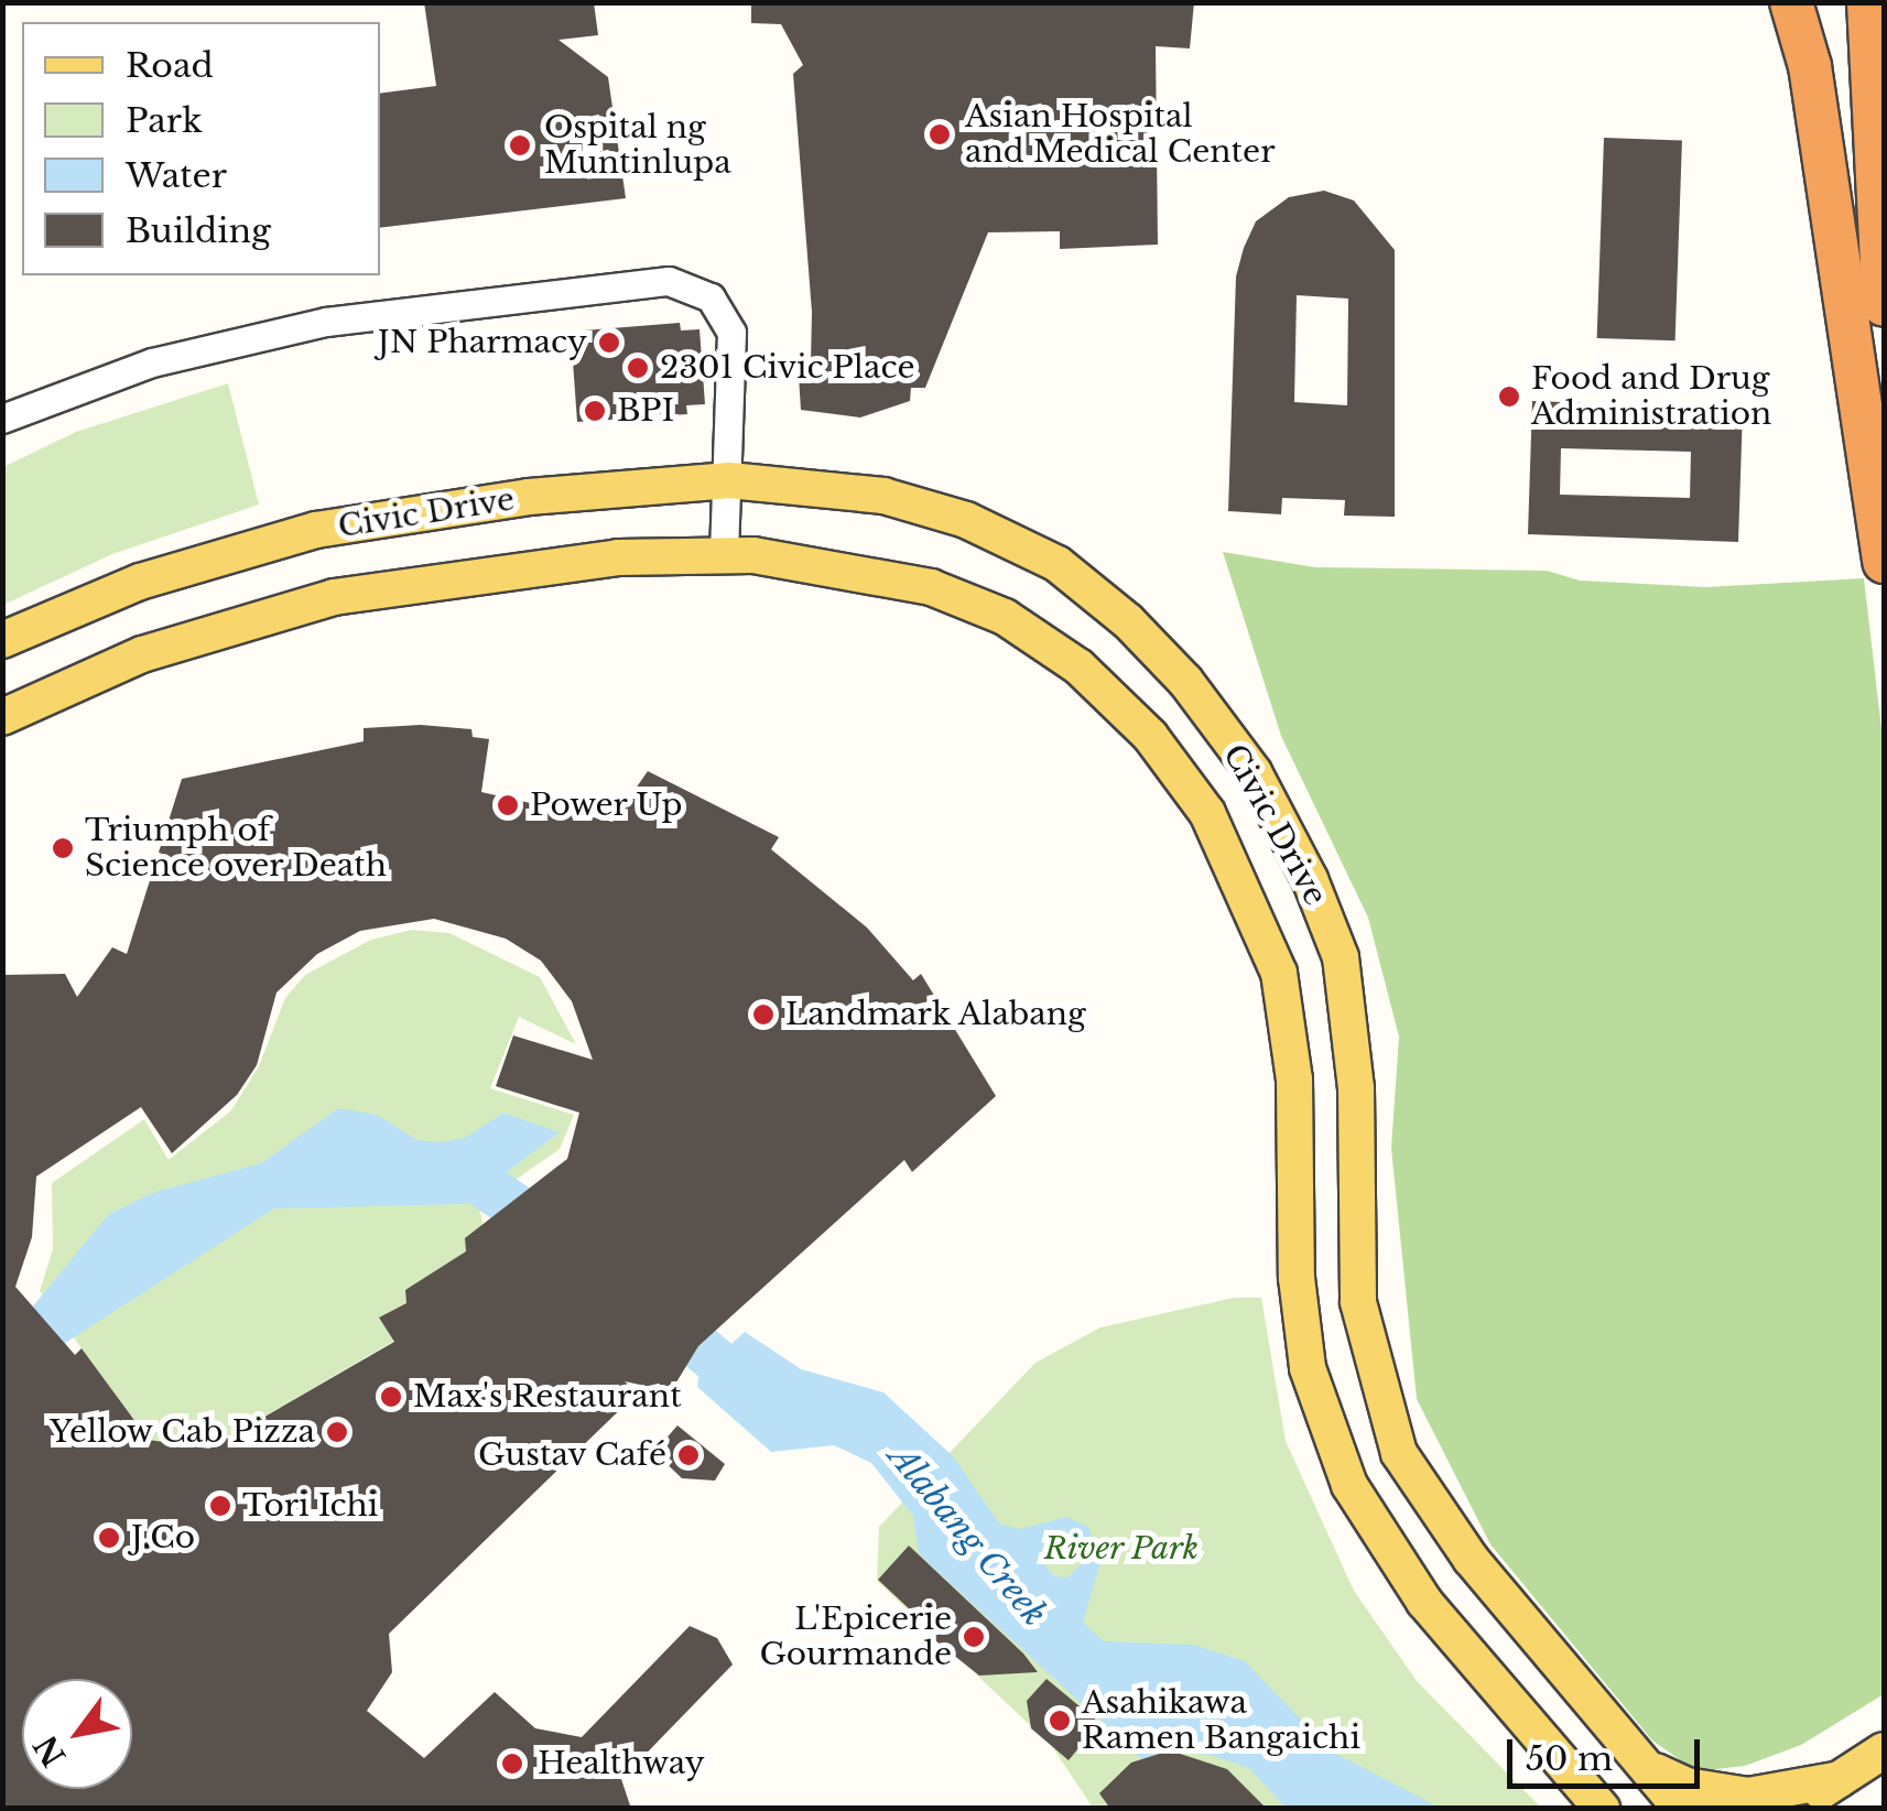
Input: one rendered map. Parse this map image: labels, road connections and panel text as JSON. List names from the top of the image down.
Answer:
{
  "streets": {
    "main road": ["Civic Drive"]
  },
  "water": ["Alabang Creek"],
  "parks": ["River Park"],
  "places": [
    "Asian Hospital and Medical Center",
    "Ospital ng Muntinlupa",
    "JN Pharmacy",
    "2301 Civic Place",
    "Food and Drug Administration",
    "BPI",
    "Power Up",
    "Triumph of Science over Death",
    "Landmark Alabang",
    "Max's Restaurant",
    "Yellow Cab Pizza",
    "Gustav Café",
    "Tori Ichi",
    "J.Co",
    "L'Epicerie Gourmande",
    "Asahikawa Ramen Bangaichi",
    "Healthway"
  ],
  "legend": [
    "Road",
    "Park",
    "Water",
    "Building"
  ],
  "scale_bar": "50 m",
  "north": "bottom left"
}
